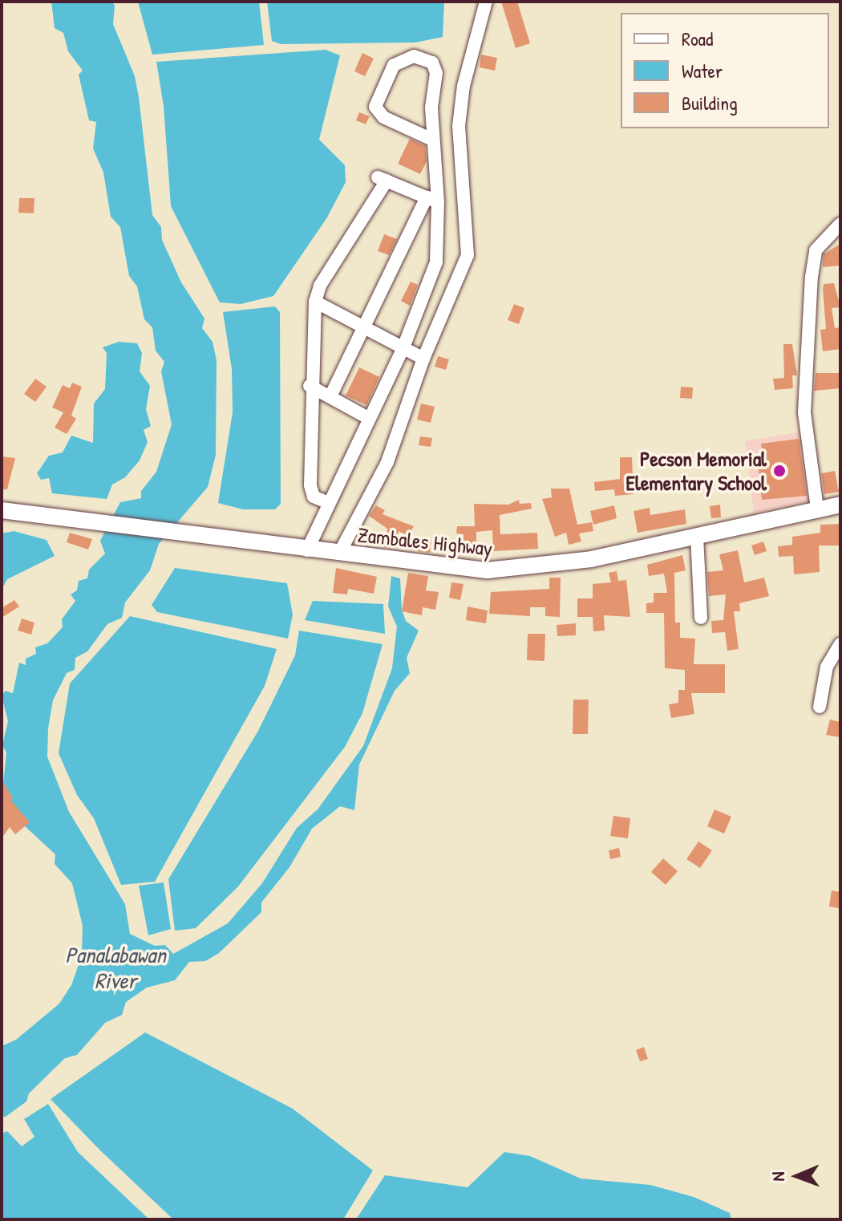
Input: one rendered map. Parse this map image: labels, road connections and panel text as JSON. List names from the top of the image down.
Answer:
{
  "streets": {
    "main road": ["Zambales Highway"]
  },
  "water": ["Panalabawan River"],
  "places": ["Pecson Memorial Elementary School"],
  "legend": ["Road", "Water", "Building"],
  "north": "left"
}
